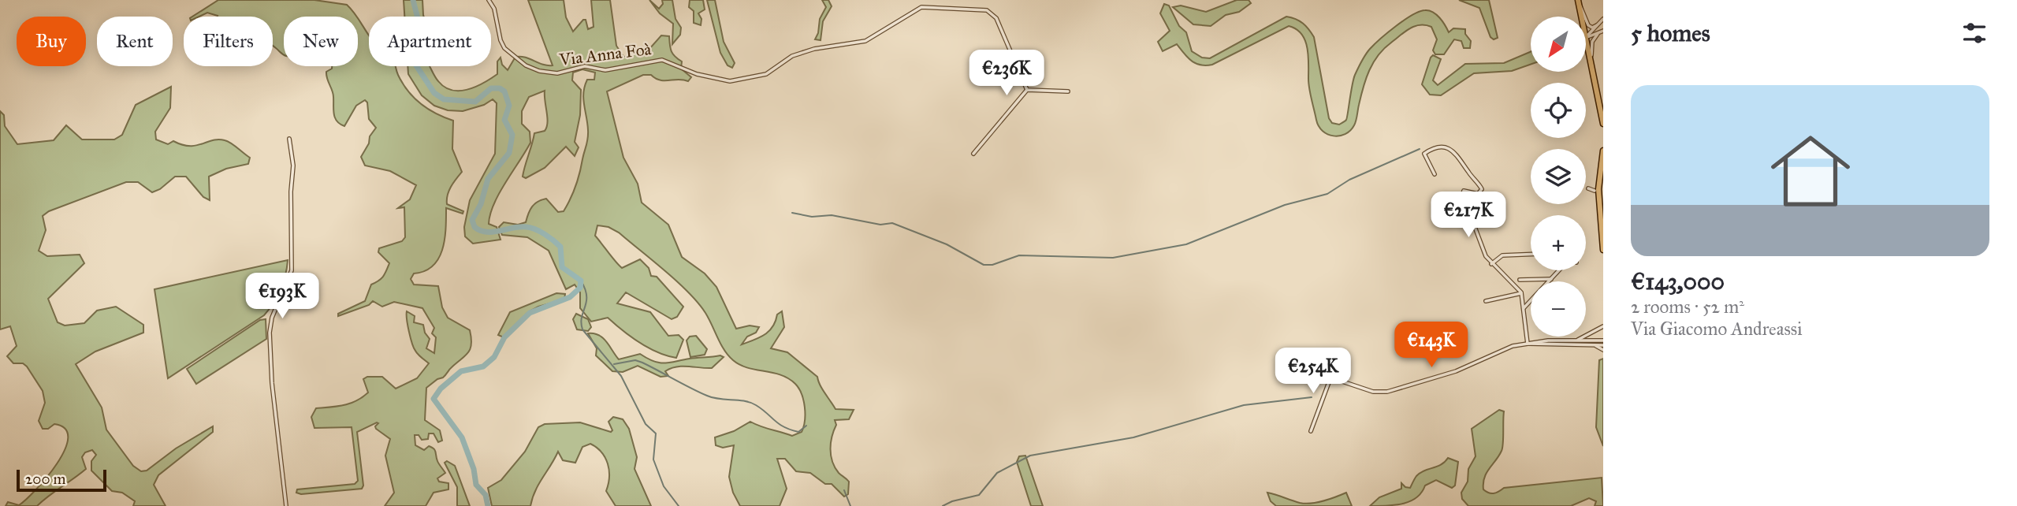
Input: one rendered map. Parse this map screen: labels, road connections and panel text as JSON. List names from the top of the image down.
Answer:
{
  "streets": {
    "street": ["Via Anna Foà"]
  },
  "scale_bar": "200 m",
  "north": "bottom left",
  "page": {
    "heading": "5 homes",
    "map_buttons": ["+", "−"],
    "chip": [
      "Buy",
      "Rent",
      "Filters",
      "New",
      "Apartment"
    ],
    "price": [
      "€236K",
      "€217K",
      "€193K",
      "€143K",
      "€254K"
    ],
    "list": [
      {
        "name": "€143,000",
        "note": "2 rooms · 52 m² · Via Giacomo Andreassi"
      }
    ],
    "scale": "200 m"
  }
}
